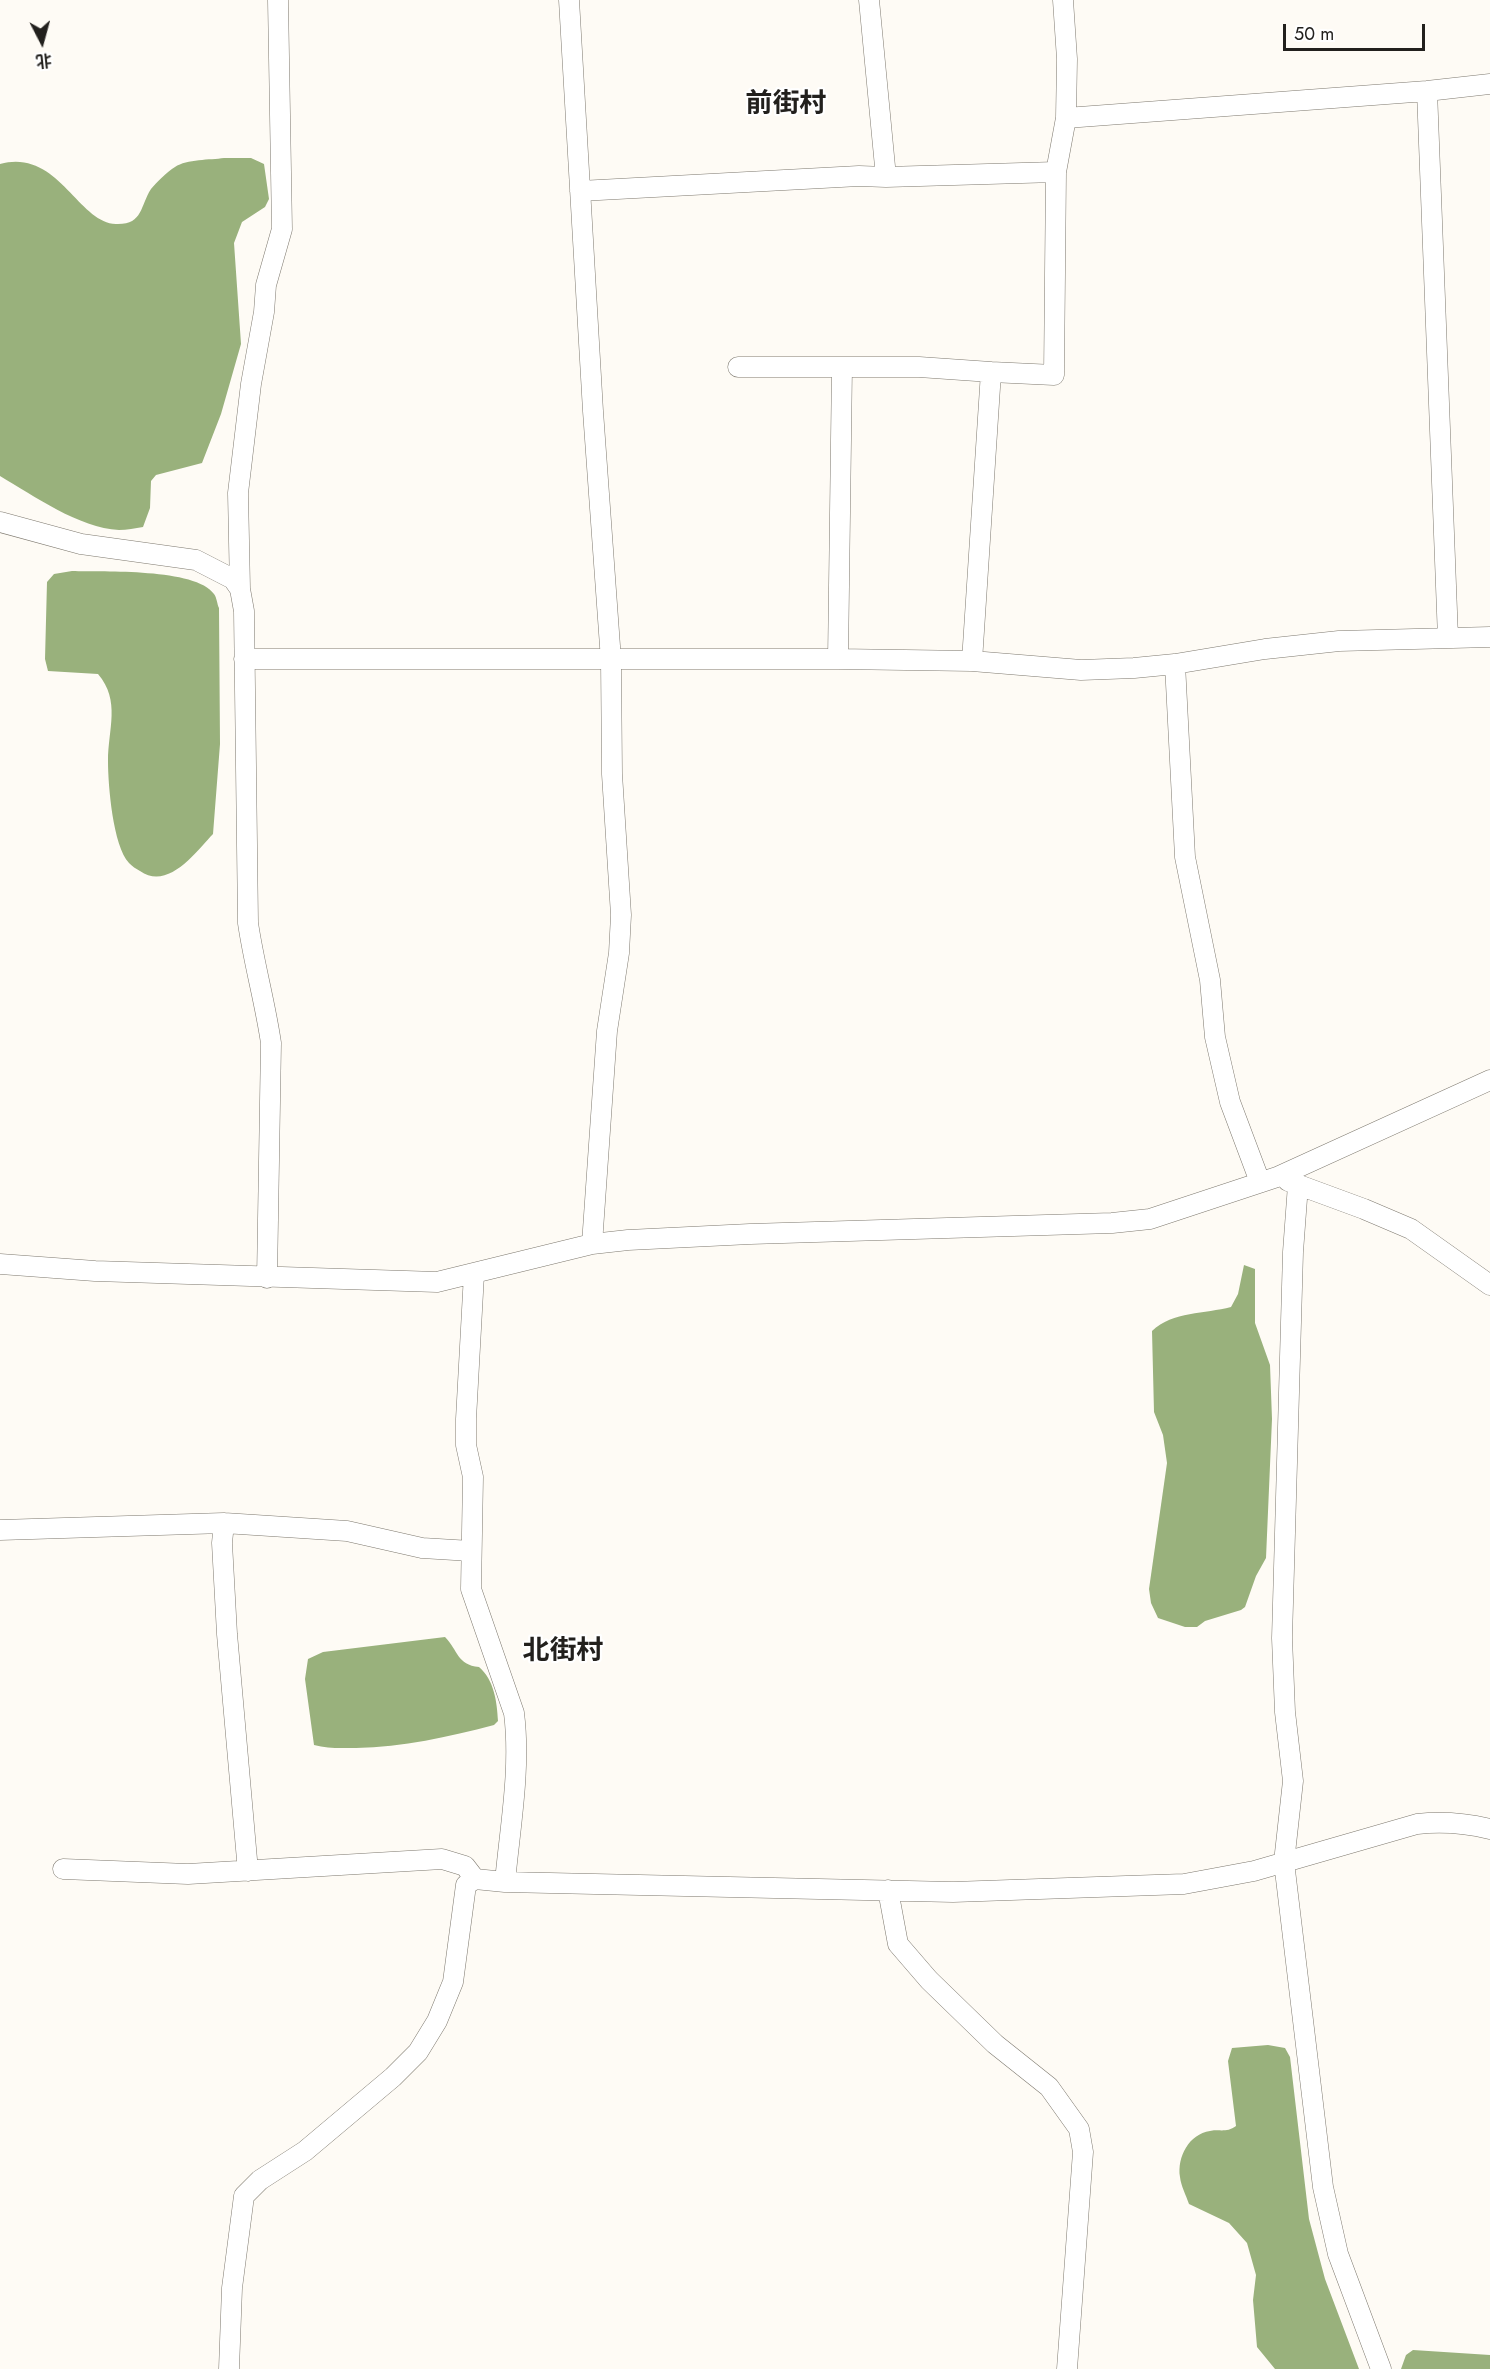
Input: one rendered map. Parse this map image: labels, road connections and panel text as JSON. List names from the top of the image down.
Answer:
{
  "districts": ["前街村", "北街村"],
  "scale_bar": "50 m",
  "north": "bottom"
}
